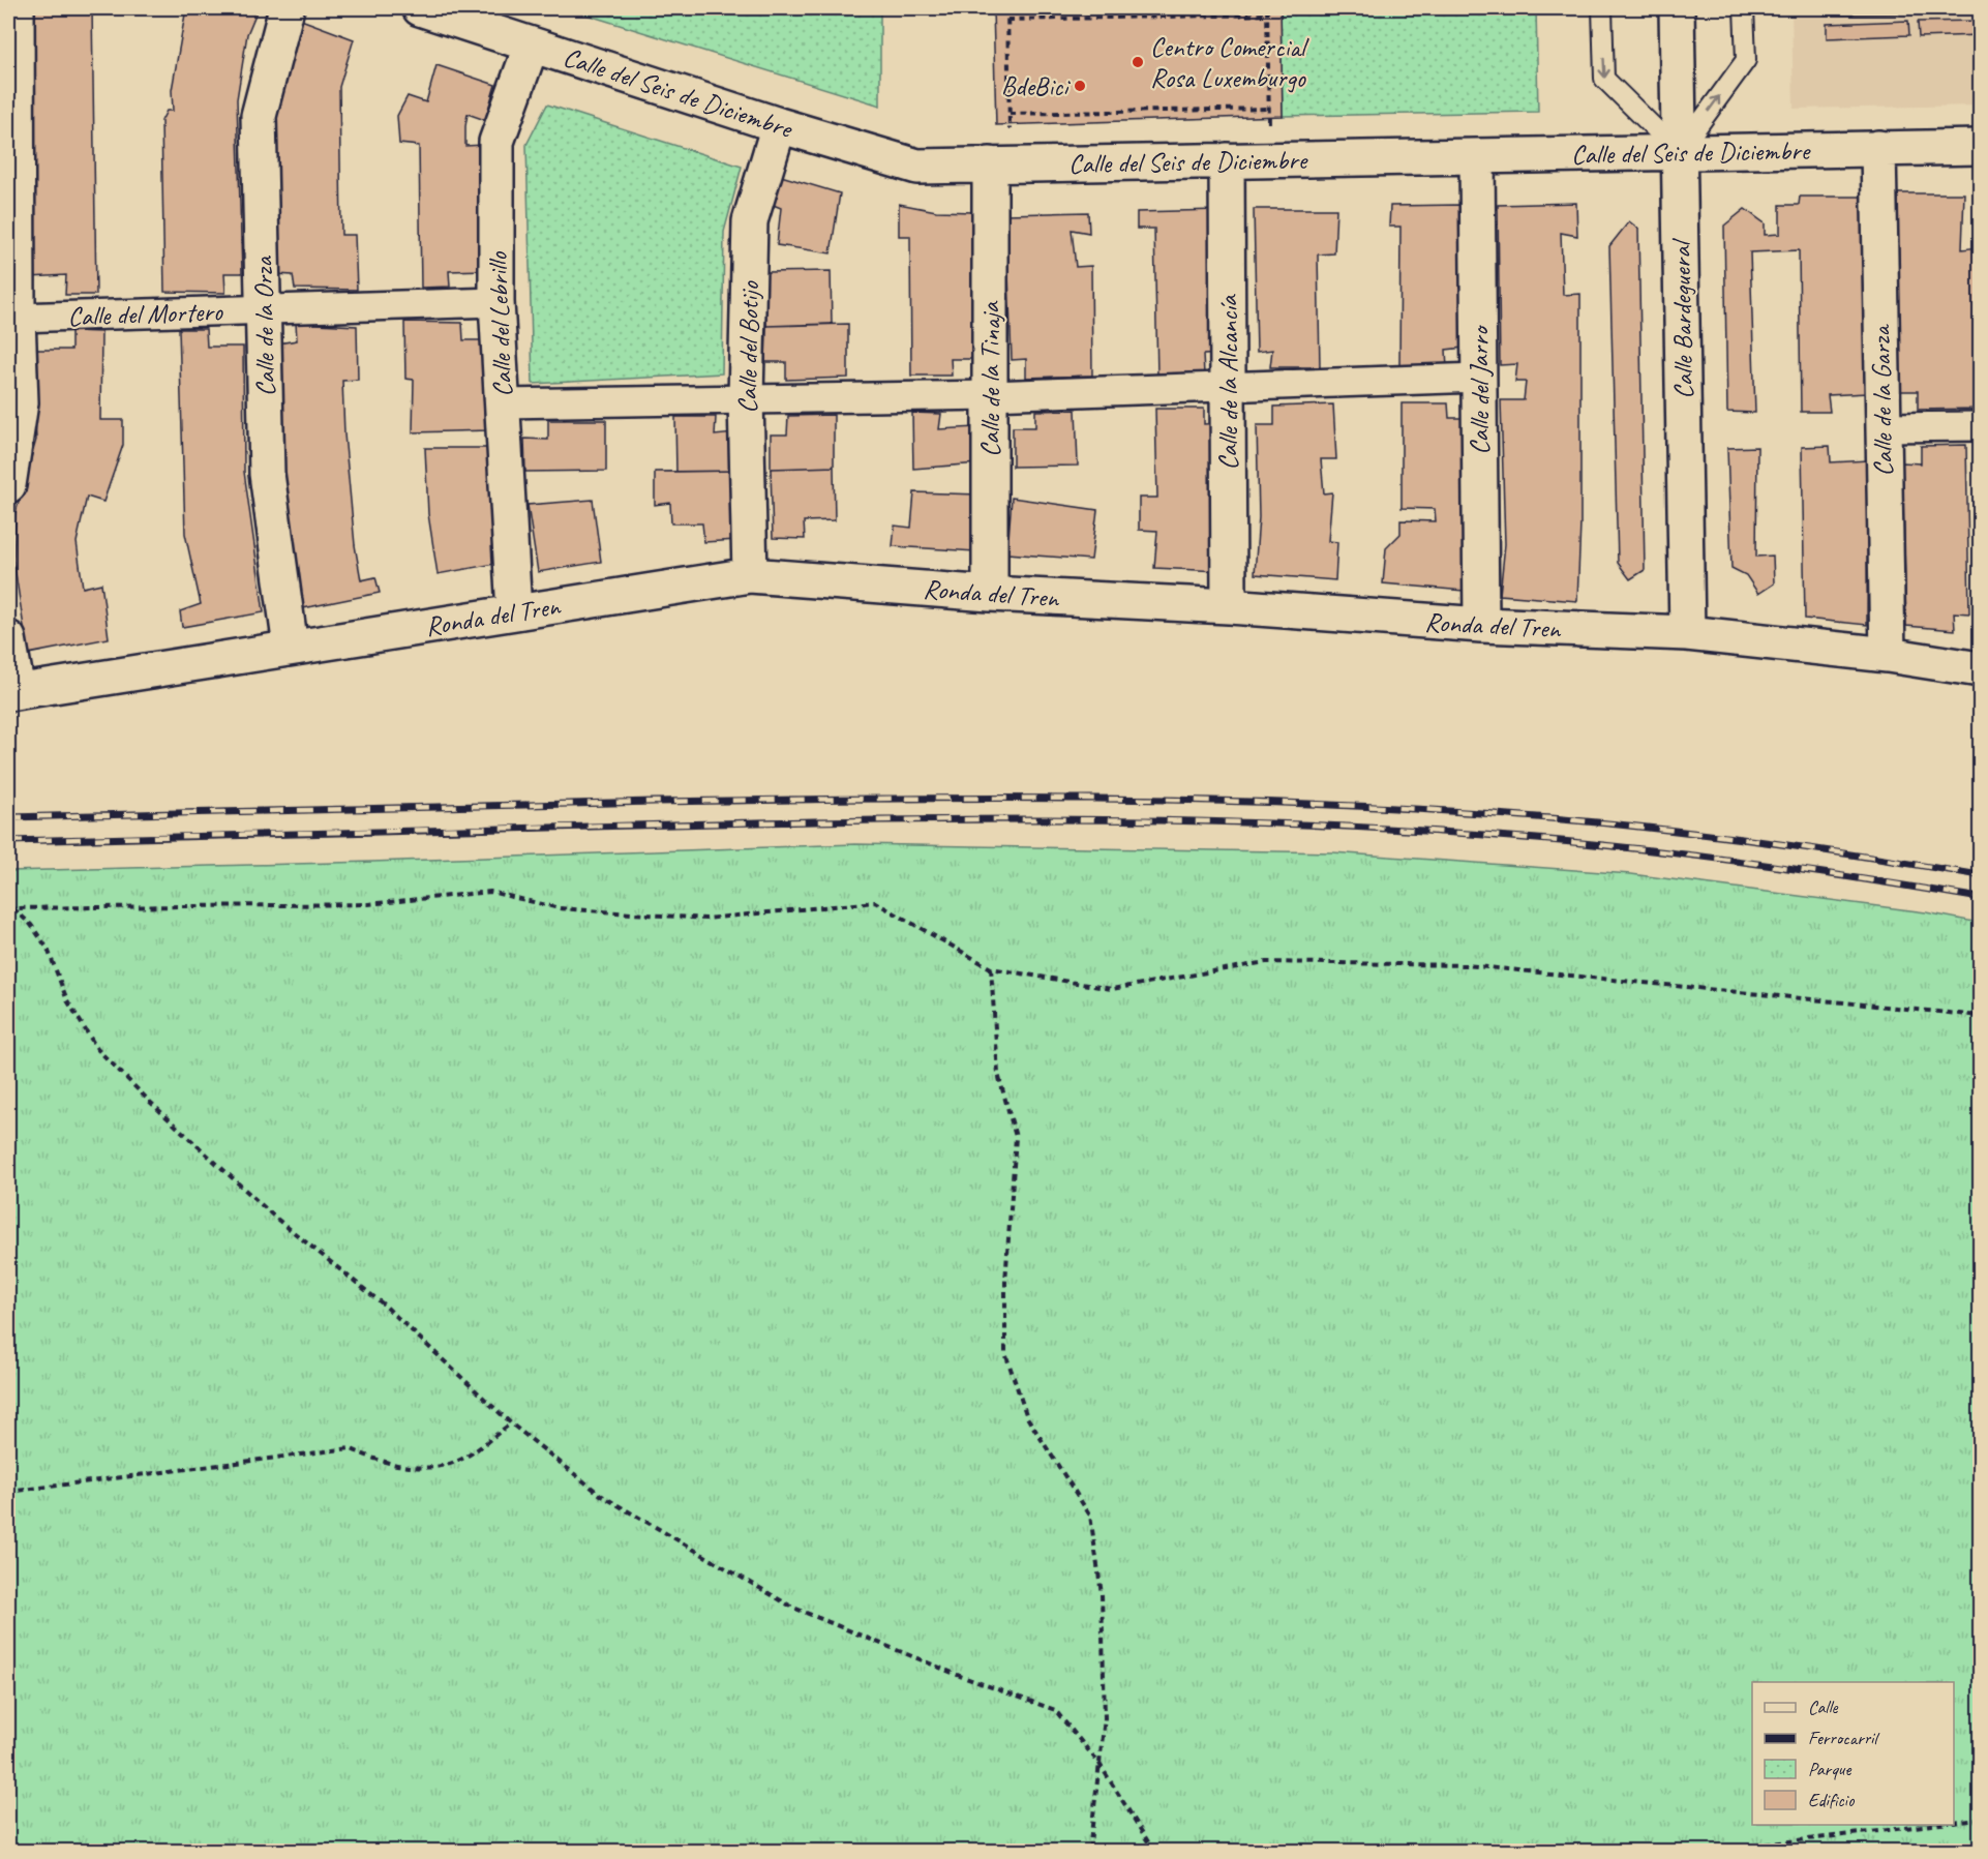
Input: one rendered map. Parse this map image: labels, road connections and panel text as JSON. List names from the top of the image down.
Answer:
{
  "streets": {
    "street": [
      "Calle del Seis de Diciembre",
      "Calle del Mortero",
      "Calle Bardegueral",
      "Calle del Lebrillo",
      "Calle de la Orza",
      "Calle del Botijo",
      "Calle de la Tinaja",
      "Calle de la Alcancía",
      "Calle del Jarro",
      "Calle de la Garza",
      "Ronda del Tren"
    ]
  },
  "crossings": [
    ["Calle del Seis de Diciembre", "Calle Bardegueral"],
    ["Calle del Seis de Diciembre", "Calle del Lebrillo"],
    ["Calle del Seis de Diciembre", "Calle del Botijo"],
    ["Calle del Seis de Diciembre", "Calle de la Tinaja"],
    ["Calle del Seis de Diciembre", "Calle de la Alcancía"],
    ["Calle del Seis de Diciembre", "Calle del Jarro"],
    ["Calle del Seis de Diciembre", "Calle de la Garza"],
    ["Calle del Mortero", "Calle del Lebrillo"],
    ["Calle del Mortero", "Calle de la Orza"],
    ["Calle Bardegueral", "Ronda del Tren"],
    ["Calle del Lebrillo", "Ronda del Tren"],
    ["Calle de la Orza", "Ronda del Tren"],
    ["Calle del Botijo", "Ronda del Tren"],
    ["Calle de la Tinaja", "Ronda del Tren"],
    ["Calle de la Alcancía", "Ronda del Tren"],
    ["Calle del Jarro", "Ronda del Tren"],
    ["Calle de la Garza", "Ronda del Tren"]
  ],
  "places": ["Centro Comercial Rosa Luxemburgo", "BdeBici"],
  "legend": [
    "Calle",
    "Ferrocarril",
    "Parque",
    "Edificio"
  ]
}
